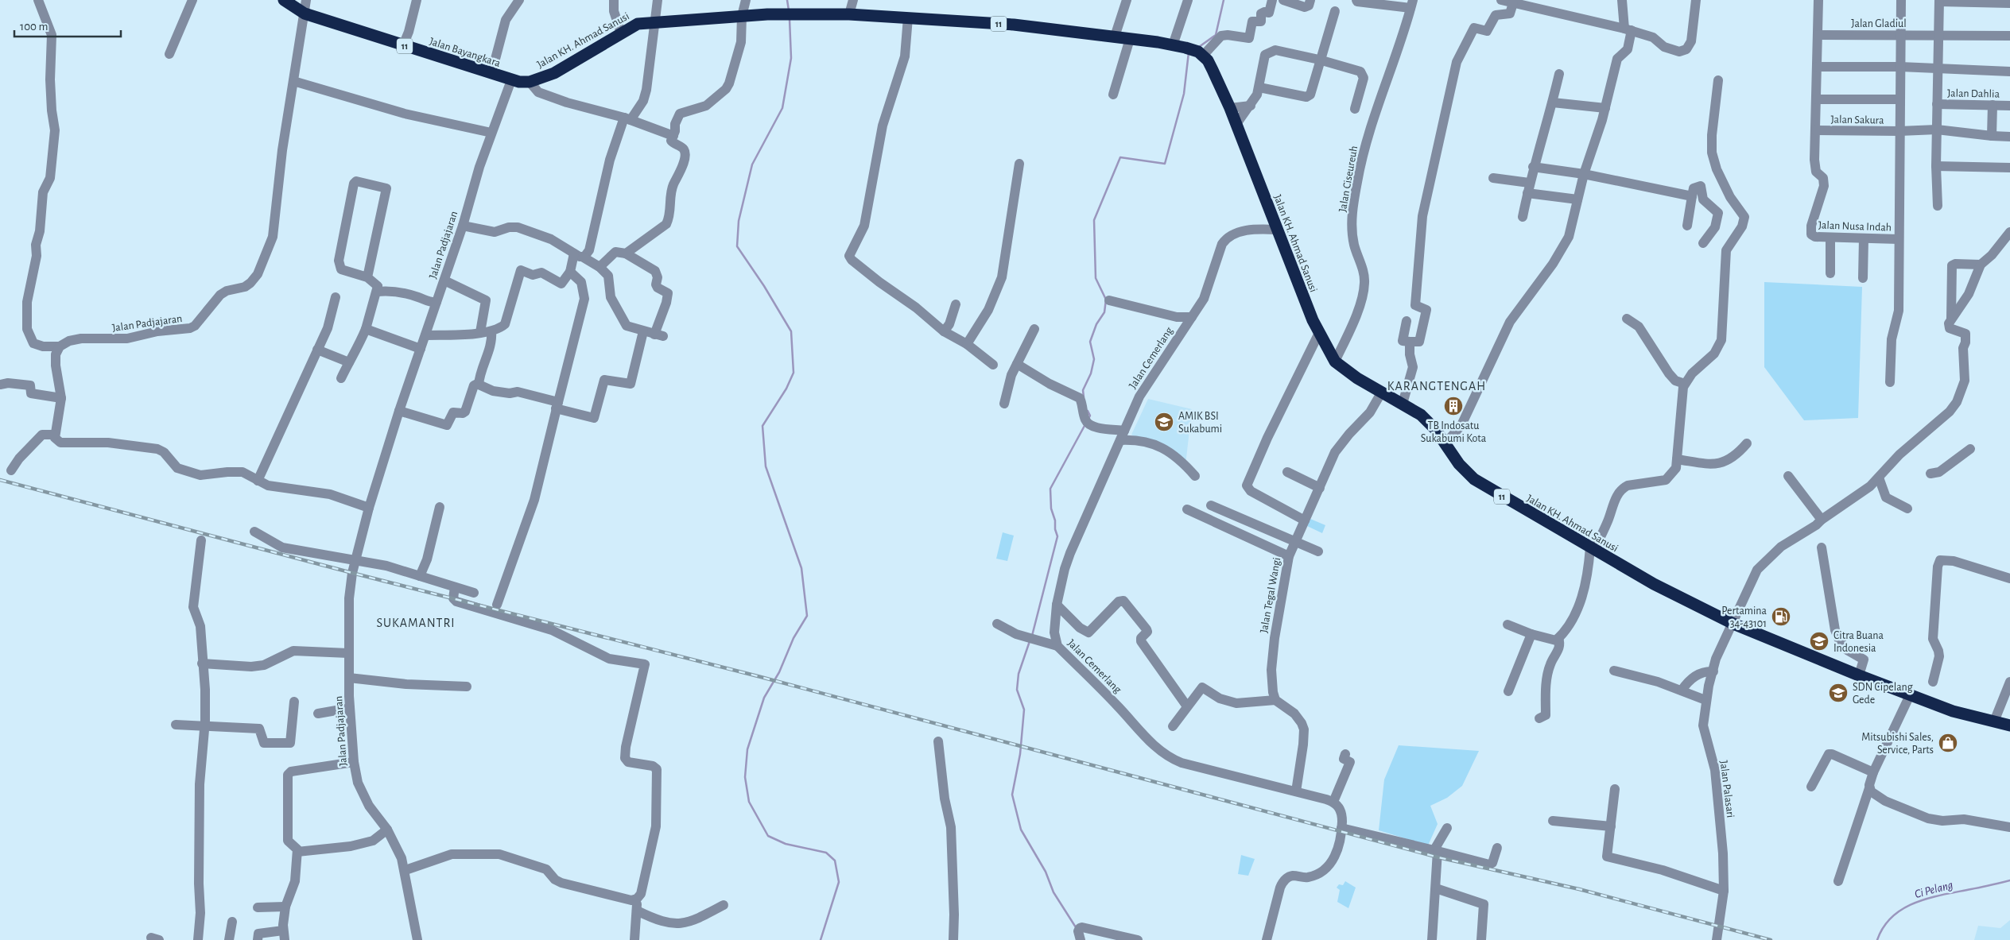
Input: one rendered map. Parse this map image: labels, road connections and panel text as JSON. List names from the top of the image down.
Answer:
{
  "streets": {
    "highway": ["11", "Jalan KH. Ahmad Sanusi", "Jalan Bayangkara"],
    "street": [
      "Jalan Gladiul",
      "Jalan Dahlia",
      "Jalan Sakura",
      "Jalan Ciseureuh",
      "Jalan Nusa Indah",
      "Jalan Padjajaran",
      "Jalan Cemerlang",
      "Jalan Tegal Wangi",
      "Jalan Palasari"
    ]
  },
  "crossings": [
    ["Jalan KH. Ahmad Sanusi", "Jalan Bayangkara"],
    ["Jalan KH. Ahmad Sanusi", "Jalan Ciseureuh"],
    ["Jalan KH. Ahmad Sanusi", "Jalan Cemerlang"],
    ["Jalan KH. Ahmad Sanusi", "Jalan Tegal Wangi"],
    ["Jalan KH. Ahmad Sanusi", "Jalan Palasari"],
    ["Jalan Bayangkara", "Jalan Padjajaran"],
    ["Jalan Sakura", "Jalan Nusa Indah"]
  ],
  "districts": ["KARANGTENGAH", "SUKAMANTRI"],
  "water": ["Ci Pelang"],
  "places": {
    "building": ["TB Indosatu Sukabumi Kota"],
    "school or university": ["AMIK BSI Sukabumi", "Citra Buana Indonesia", "SDN Cipelang Gede"],
    "fuel station": ["Pertamina 34-43101"],
    "shop": ["Mitsubishi Sales, Service, Parts"]
  },
  "scale_bar": "100 m"
}
